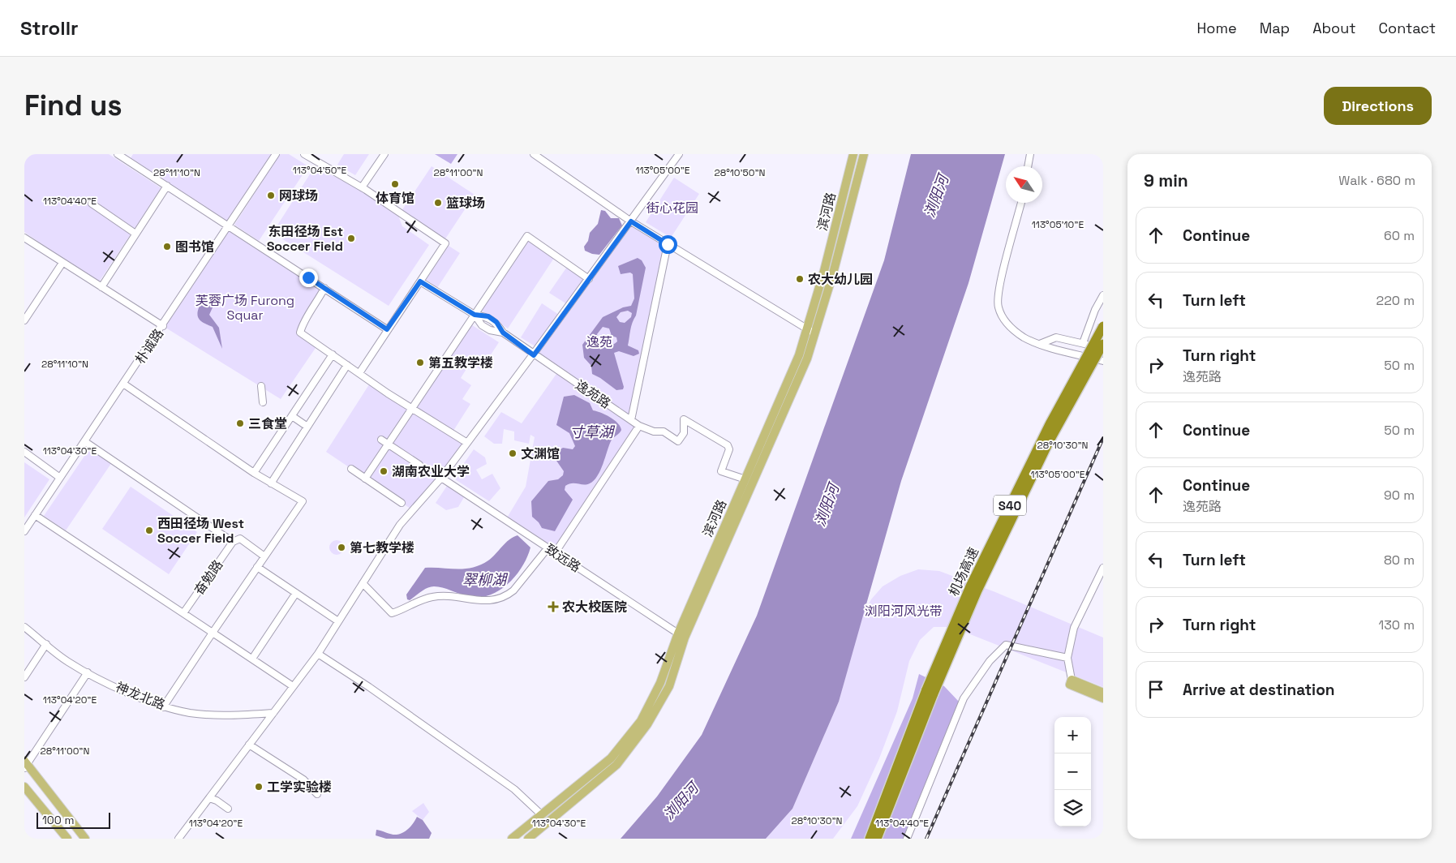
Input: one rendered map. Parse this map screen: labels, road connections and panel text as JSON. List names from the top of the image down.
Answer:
{
  "streets": {
    "highway": ["S40", "机场高速"],
    "main road": ["滨河路"],
    "street": [
      "朴诚路",
      "逸苑路",
      "致远路",
      "奋勉路",
      "神龙北路"
    ]
  },
  "crossings": [
    ["滨河路", "逸苑路"],
    ["滨河路", "致远路"]
  ],
  "water": ["浏阳河", "寸草湖", "翠柳湖"],
  "parks": [
    "街心花园",
    "芙蓉广场 Furong Squar",
    "逸苑",
    "浏阳河风光带"
  ],
  "places": {
    "other": [
      "体育馆",
      "网球场",
      "篮球场",
      "东田径场 Est Soccer Field",
      "图书馆",
      "农大幼儿园",
      "第五教学楼",
      "三食堂",
      "文渊馆",
      "湖南农业大学",
      "西田径场 West Soccer Field",
      "第七教学楼",
      "工学实验楼"
    ],
    "health": ["农大校医院"]
  },
  "scale_bar": "100 m",
  "north": "top left",
  "page": {
    "header": "Strollr",
    "nav": [
      "Home",
      "Map",
      "About",
      "Contact"
    ],
    "buttons": "Directions",
    "title": "Find us",
    "heading": ["9 min", "Walk · 680 m"],
    "list": [
      ["Continue", "60 m"],
      ["Turn left", "220 m"],
      ["Turn right", "逸苑路", "50 m"],
      ["Continue", "50 m"],
      ["Continue", "逸苑路", "90 m"],
      ["Turn left", "80 m"],
      ["Turn right", "130 m"],
      "Arrive at destination"
    ],
    "map_buttons": ["+", "−"],
    "scale": "100 m"
  },
  "coordinates": [
    "113°04'50\"E",
    "113°05'00\"E",
    "28°11'10\"N",
    "28°11'00\"N",
    "28°10'50\"N",
    "113°04'40\"E",
    "113°05'10\"E",
    "28°10'30\"N",
    "113°04'30\"E",
    "113°04'20\"E"
  ]
}
